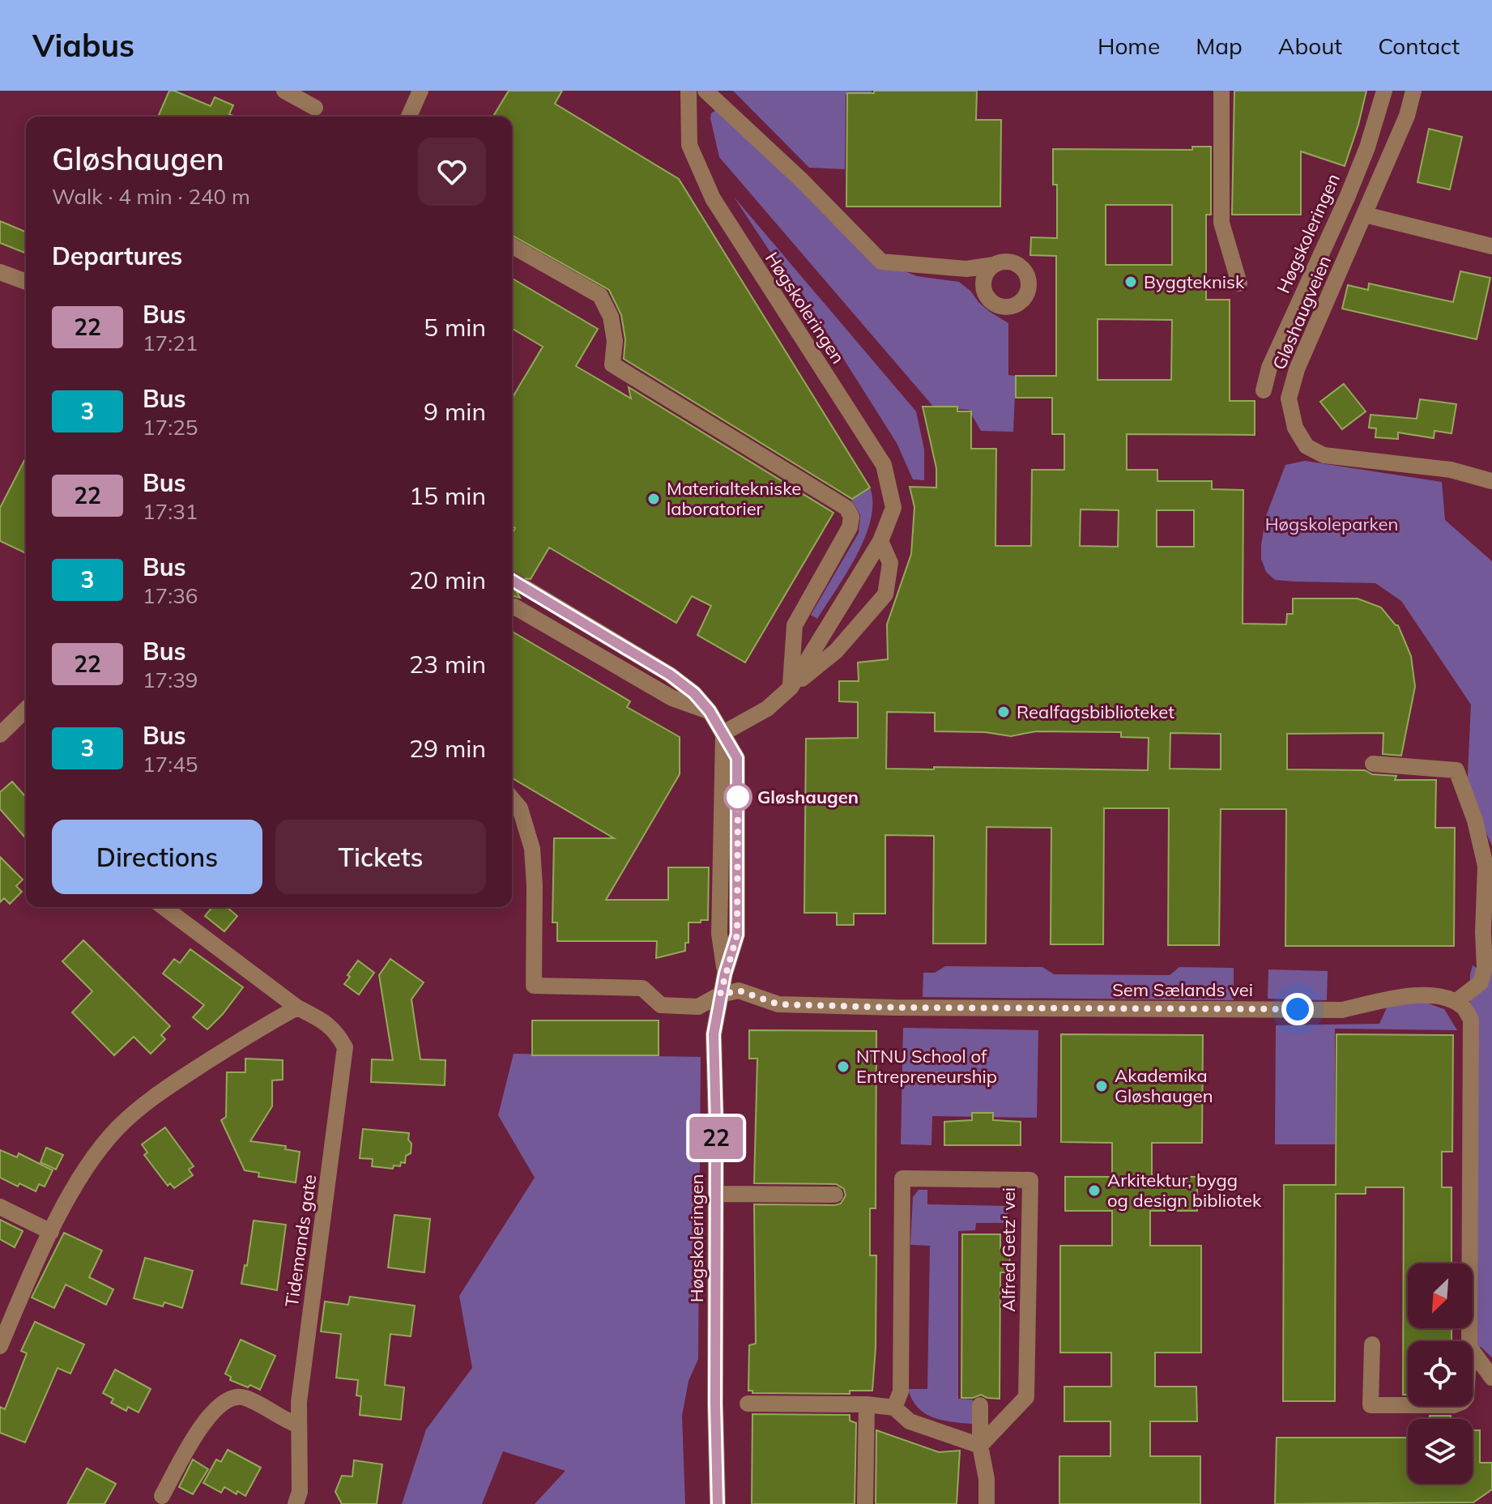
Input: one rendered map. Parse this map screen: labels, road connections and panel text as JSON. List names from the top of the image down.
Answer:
{
  "streets": {
    "street": [
      "Høgskoleringen",
      "Gløshaugveien",
      "Sem Sælands vei",
      "Tidemands gate",
      "Alfred Getz' vei"
    ]
  },
  "crossings": [
    ["Høgskoleringen", "Sem Sælands vei"]
  ],
  "parks": ["Høgskoleparken"],
  "places": [
    "Byggteknisk",
    "Materialtekniske laboratorier",
    "Realfagsbiblioteket",
    "Gløshaugen",
    "NTNU School of Entrepreneurship",
    "Akademika Gløshaugen",
    "Arkitektur, bygg og design bibliotek"
  ],
  "lines": ["bus line 22"],
  "north": "bottom left",
  "page": {
    "header": "Viabus",
    "nav": [
      "Home",
      "Map",
      "About",
      "Contact"
    ],
    "on_map": "22",
    "heading": [
      ["Gløshaugen", "Walk · 4 min · 240 m"],
      "Departures"
    ],
    "list": [
      {
        "mark": "22",
        "name": "Bus",
        "note": "17:21",
        "value": "5 min"
      },
      {
        "mark": "3",
        "name": "Bus",
        "note": "17:25",
        "value": "9 min"
      },
      {
        "mark": "22",
        "name": "Bus",
        "note": "17:31",
        "value": "15 min"
      },
      {
        "mark": "3",
        "name": "Bus",
        "note": "17:36",
        "value": "20 min"
      },
      {
        "mark": "22",
        "name": "Bus",
        "note": "17:39",
        "value": "23 min"
      },
      {
        "mark": "3",
        "name": "Bus",
        "note": "17:45",
        "value": "29 min"
      }
    ],
    "buttons": ["Directions", "Tickets"]
  }
}
